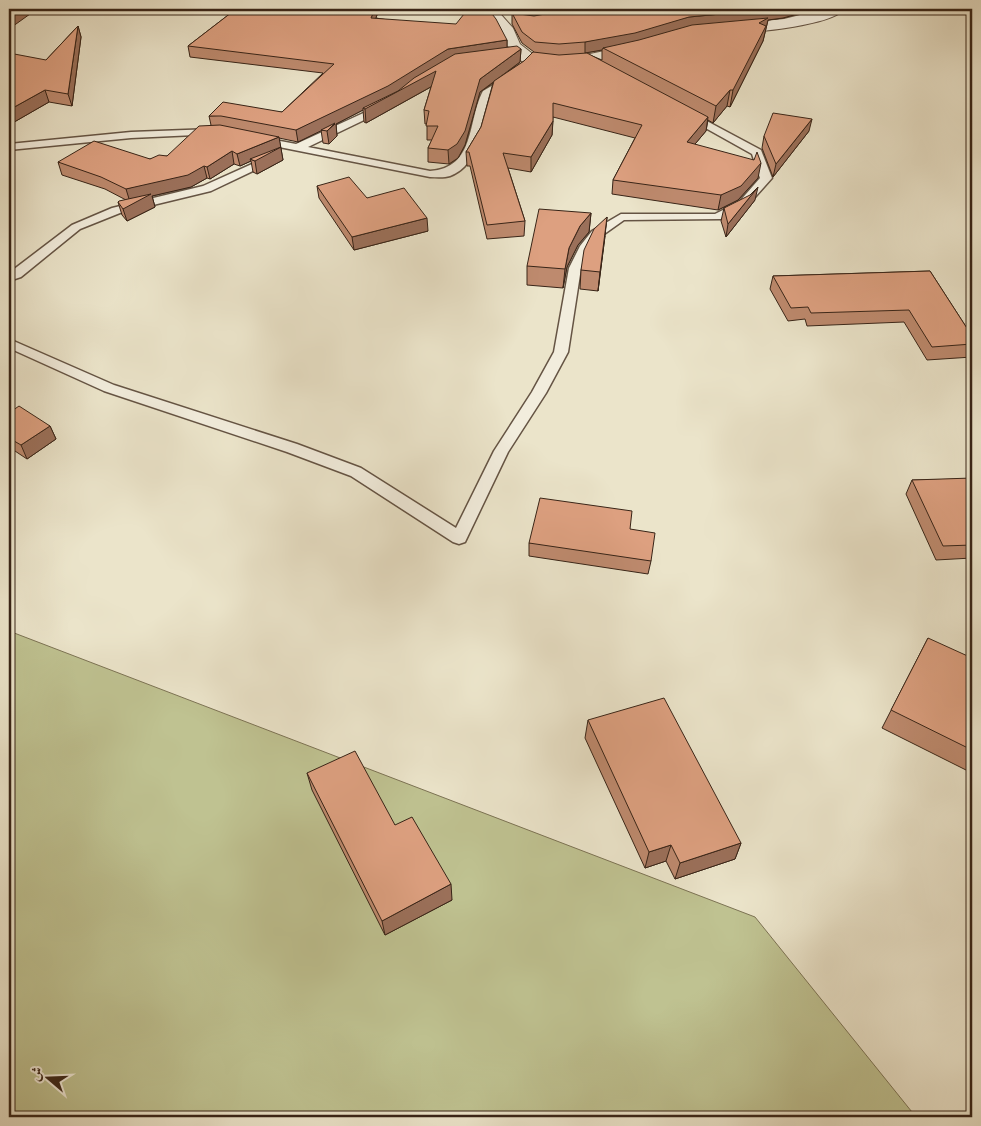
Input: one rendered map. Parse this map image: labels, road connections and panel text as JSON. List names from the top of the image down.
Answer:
{
  "north": "left"
}
